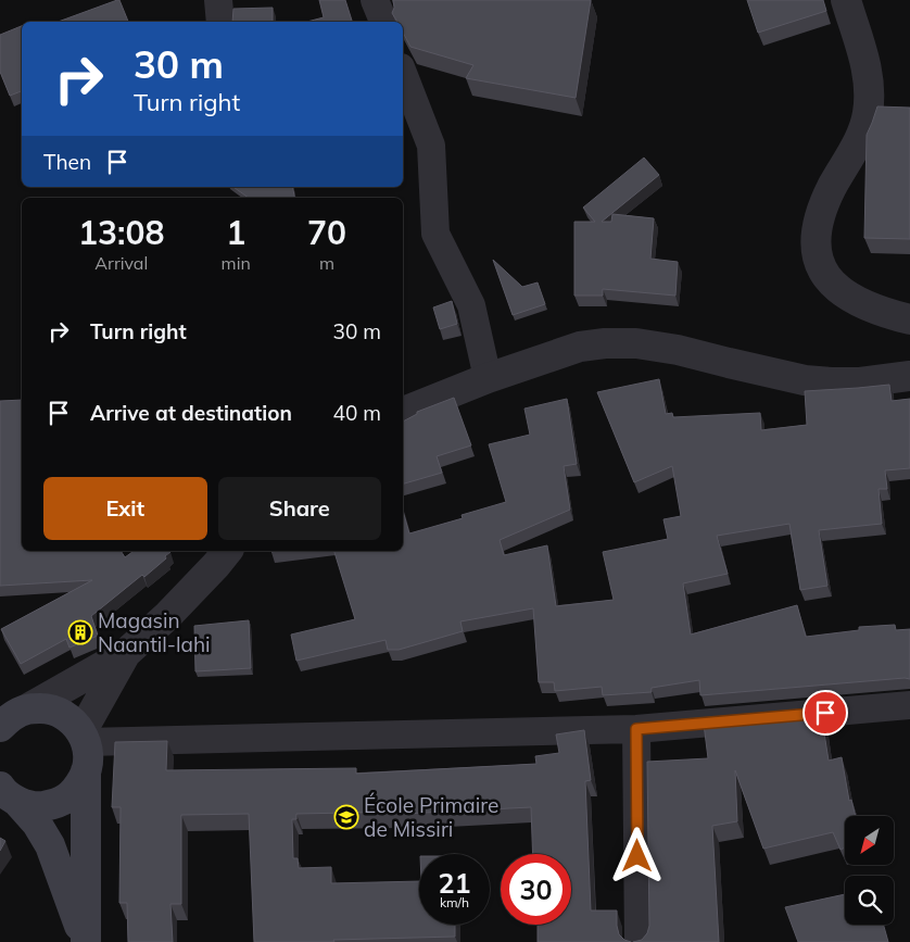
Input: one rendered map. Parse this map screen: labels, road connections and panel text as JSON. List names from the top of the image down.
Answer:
{
  "places": {
    "building": ["Magasin Naantil-lahi"],
    "school or university": ["École Primaire de Missiri"]
  },
  "north": "bottom left",
  "page": {
    "turn": ["30 m", "Turn right"],
    "then": "Then",
    "eta": [
      "13:08",
      "Arrival",
      "1",
      "min",
      "70",
      "m"
    ],
    "list": [
      {
        "name": "Turn right",
        "value": "30 m"
      },
      {
        "name": "Arrive at destination",
        "value": "40 m"
      }
    ],
    "buttons": ["Exit", "Share"],
    "speed": "21 km/h",
    "limit": "30"
  }
}
